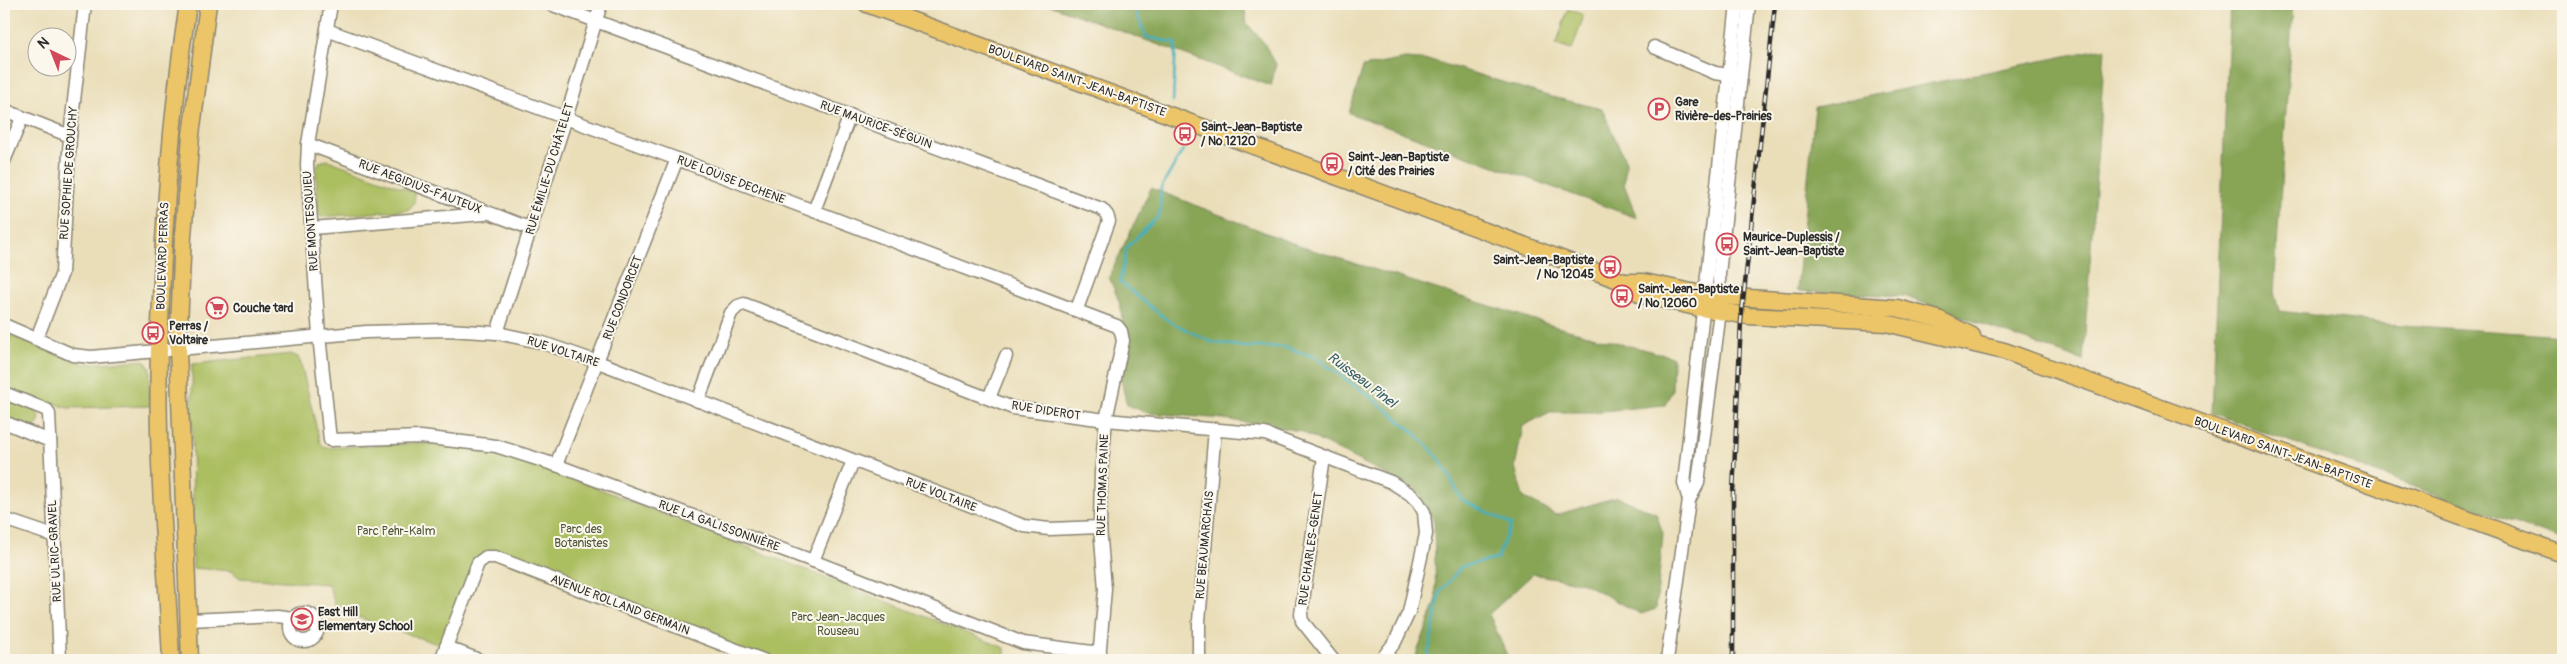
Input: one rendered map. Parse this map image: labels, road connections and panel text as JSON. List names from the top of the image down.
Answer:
{
  "streets": {
    "main road": ["BOULEVARD SAINT-JEAN-BAPTISTE", "BOULEVARD PERRAS"],
    "street": [
      "RUE MAURICE-SÉGUIN",
      "RUE ÉMILIE-DU CHÂTELET",
      "RUE SOPHIE DE GROUCHY",
      "RUE LOUISE DECHENE",
      "RUE AEGIDIUS-FAUTEUX",
      "RUE MONTESQUIEU",
      "RUE CONDORCET",
      "RUE VOLTAIRE",
      "RUE DIDEROT",
      "RUE THOMAS PAINE",
      "RUE LA GALISSONNIÈRE",
      "RUE BEAUMARCHAIS",
      "RUE CHARLES-GENET",
      "RUE ULRIC-GRAVEL",
      "AVENUE ROLLAND GERMAIN"
    ]
  },
  "crossings": [
    ["RUE MAURICE-SÉGUIN", "RUE ÉMILIE-DU CHÂTELET"],
    ["RUE MAURICE-SÉGUIN", "RUE LOUISE DECHENE"],
    ["RUE ÉMILIE-DU CHÂTELET", "RUE LOUISE DECHENE"],
    ["RUE ÉMILIE-DU CHÂTELET", "RUE AEGIDIUS-FAUTEUX"],
    ["RUE ÉMILIE-DU CHÂTELET", "RUE VOLTAIRE"],
    ["RUE SOPHIE DE GROUCHY", "RUE VOLTAIRE"],
    ["RUE LOUISE DECHENE", "RUE MONTESQUIEU"],
    ["RUE LOUISE DECHENE", "RUE CONDORCET"],
    ["RUE LOUISE DECHENE", "RUE THOMAS PAINE"],
    ["RUE AEGIDIUS-FAUTEUX", "RUE MONTESQUIEU"],
    ["RUE MONTESQUIEU", "RUE VOLTAIRE"],
    ["RUE MONTESQUIEU", "RUE LA GALISSONNIÈRE"],
    ["BOULEVARD PERRAS", "RUE VOLTAIRE"],
    ["RUE CONDORCET", "RUE VOLTAIRE"],
    ["RUE CONDORCET", "RUE LA GALISSONNIÈRE"],
    ["RUE VOLTAIRE", "RUE DIDEROT"],
    ["RUE VOLTAIRE", "RUE THOMAS PAINE"],
    ["RUE DIDEROT", "RUE THOMAS PAINE"],
    ["RUE DIDEROT", "RUE BEAUMARCHAIS"],
    ["RUE DIDEROT", "RUE CHARLES-GENET"],
    ["RUE THOMAS PAINE", "RUE LA GALISSONNIÈRE"]
  ],
  "water": ["Ruisseau Pinel"],
  "parks": ["Parc des Botanistes", "Parc Pehr-Kalm", "Parc Jean-Jacques Rouseau"],
  "places": {
    "parking": ["Gare Rivière-des-Prairies"],
    "bus stop": [
      "Saint-Jean-Baptiste / No 12120",
      "Saint-Jean-Baptiste / Cité des Prairies",
      "Maurice-Duplessis / Saint-Jean-Baptiste",
      "Saint-Jean-Baptiste / No 12045",
      "Saint-Jean-Baptiste / No 12060",
      "Perras / Voltaire"
    ],
    "supermarket": ["Couche tard"],
    "school or university": ["East Hill Elementary School"]
  },
  "north": "top left"
}
